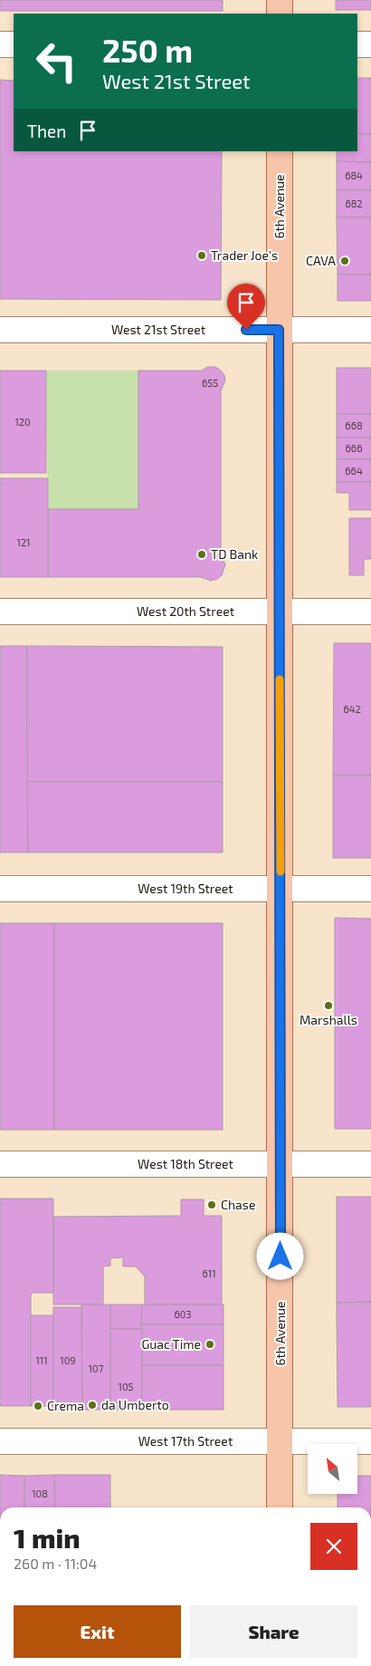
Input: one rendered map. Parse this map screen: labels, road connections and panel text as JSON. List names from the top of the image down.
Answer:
{
  "streets": {
    "main road": ["6th Avenue"],
    "street": [
      "West 21st Street",
      "West 20th Street",
      "West 19th Street",
      "West 18th Street",
      "West 17th Street"
    ]
  },
  "crossings": [
    ["6th Avenue", "West 21st Street"],
    ["6th Avenue", "West 20th Street"],
    ["6th Avenue", "West 19th Street"],
    ["6th Avenue", "West 18th Street"],
    ["6th Avenue", "West 17th Street"]
  ],
  "places": [
    "Trader Joe's",
    "CAVA",
    "TD Bank",
    "Marshalls",
    "Chase",
    "Guac Time",
    "da Umberto",
    "Crema"
  ],
  "house_numbers": [
    "684",
    "682",
    "655",
    "120",
    "668",
    "666",
    "664",
    "121",
    "642",
    "611",
    "603",
    "111",
    "109",
    "107",
    "105",
    "108"
  ],
  "north": "top left",
  "page": {
    "turn": ["250 m", "West 21st Street"],
    "then": "Then",
    "heading": ["1 min", "260 m · 11:04"],
    "buttons": ["Exit", "Share"]
  }
}
